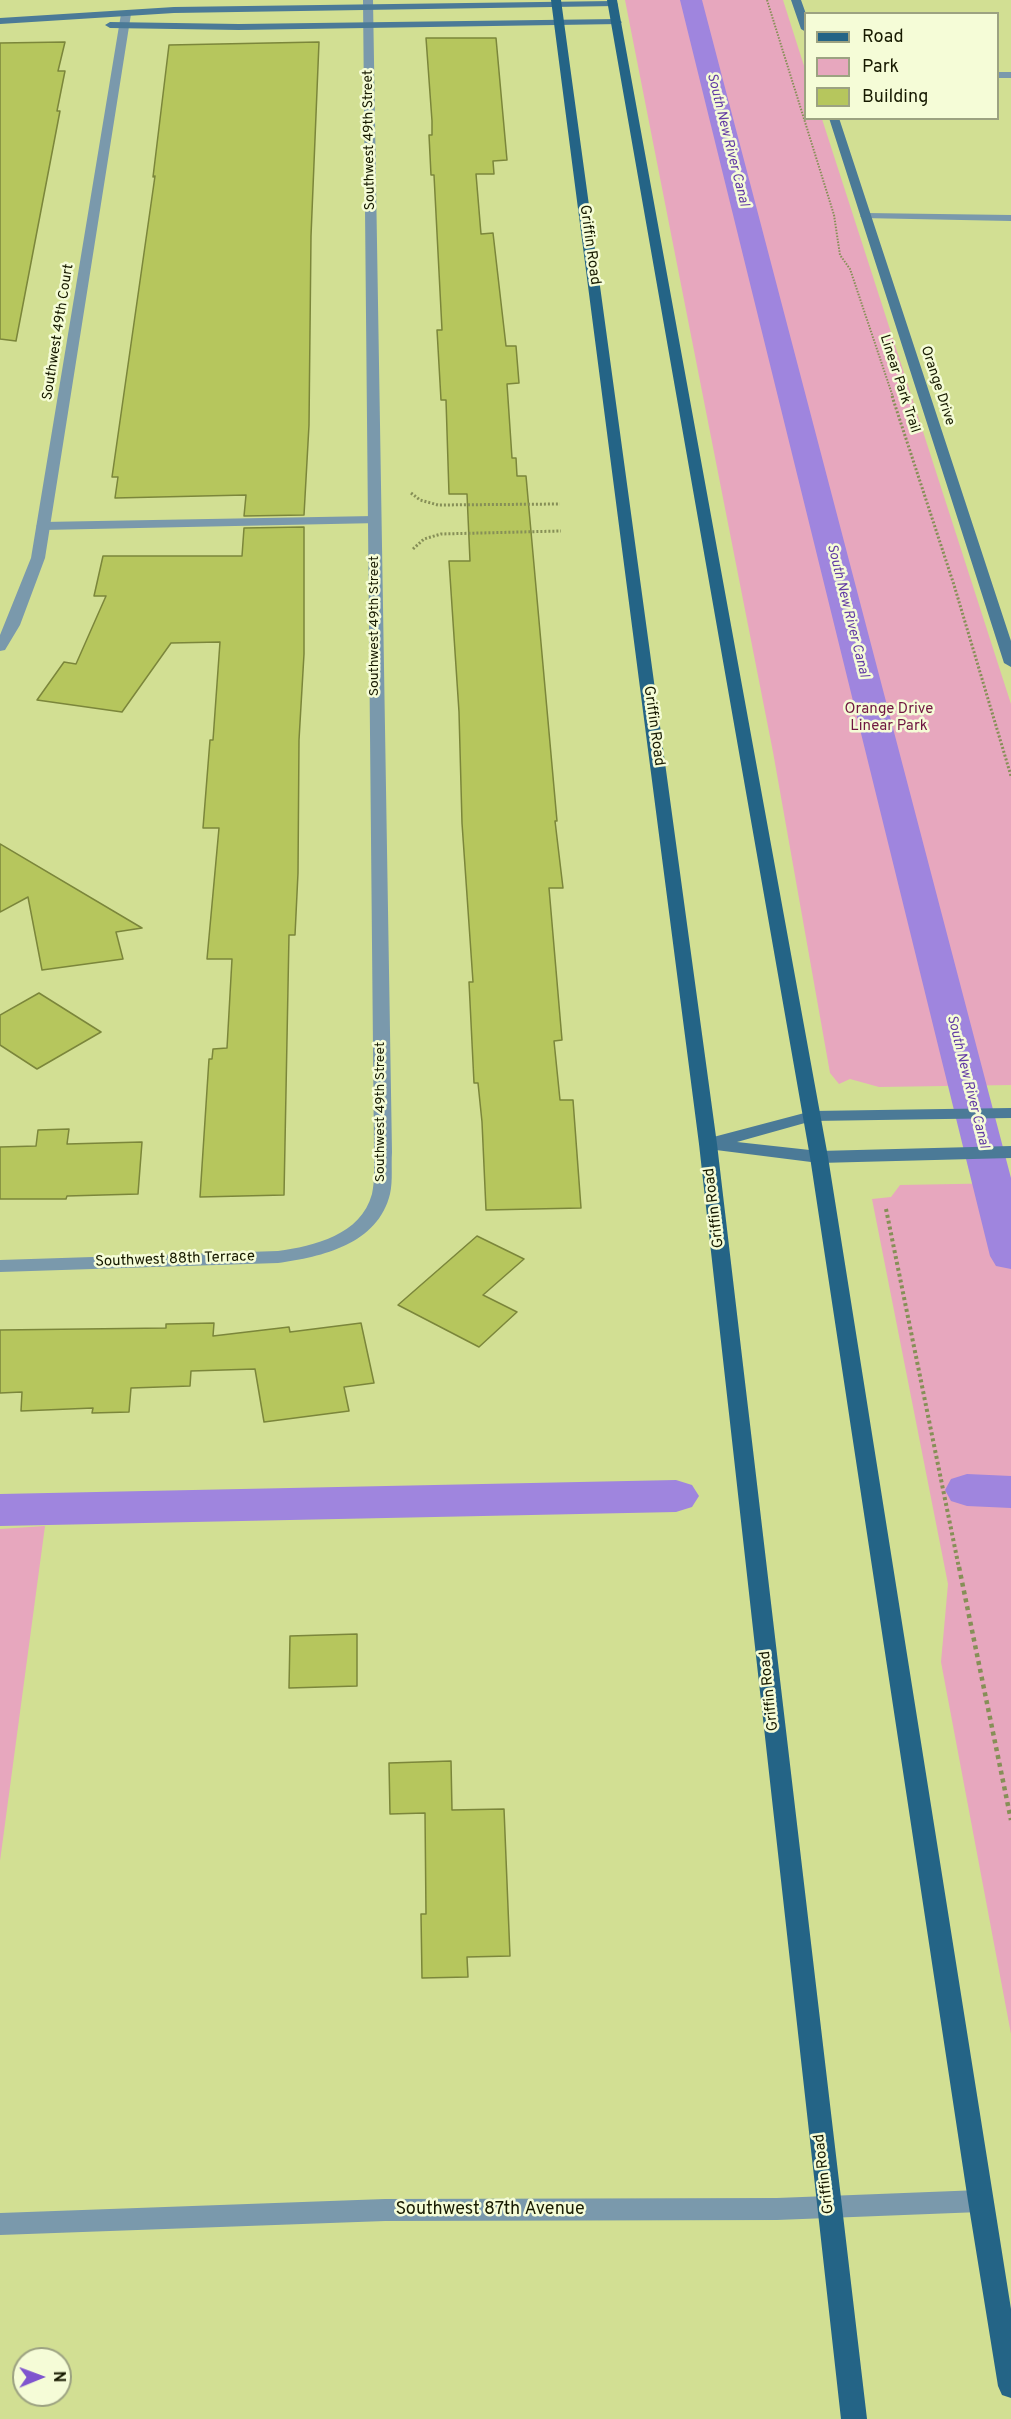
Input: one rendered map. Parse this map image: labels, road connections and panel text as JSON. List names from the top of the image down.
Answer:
{
  "streets": {
    "main road": ["Griffin Road"],
    "street": [
      "Southwest 49th Street",
      "Southwest 49th Court",
      "Orange Drive",
      "Southwest 88th Terrace",
      "Southwest 87th Avenue"
    ],
    "path": ["Linear Park Trail"]
  },
  "crossings": [
    ["Southwest 49th Street", "Southwest 88th Terrace"],
    ["Griffin Road", "Southwest 87th Avenue"]
  ],
  "water": ["South New River Canal"],
  "parks": ["Orange Drive Linear Park"],
  "legend": ["Road", "Park", "Building"],
  "north": "right"
}
